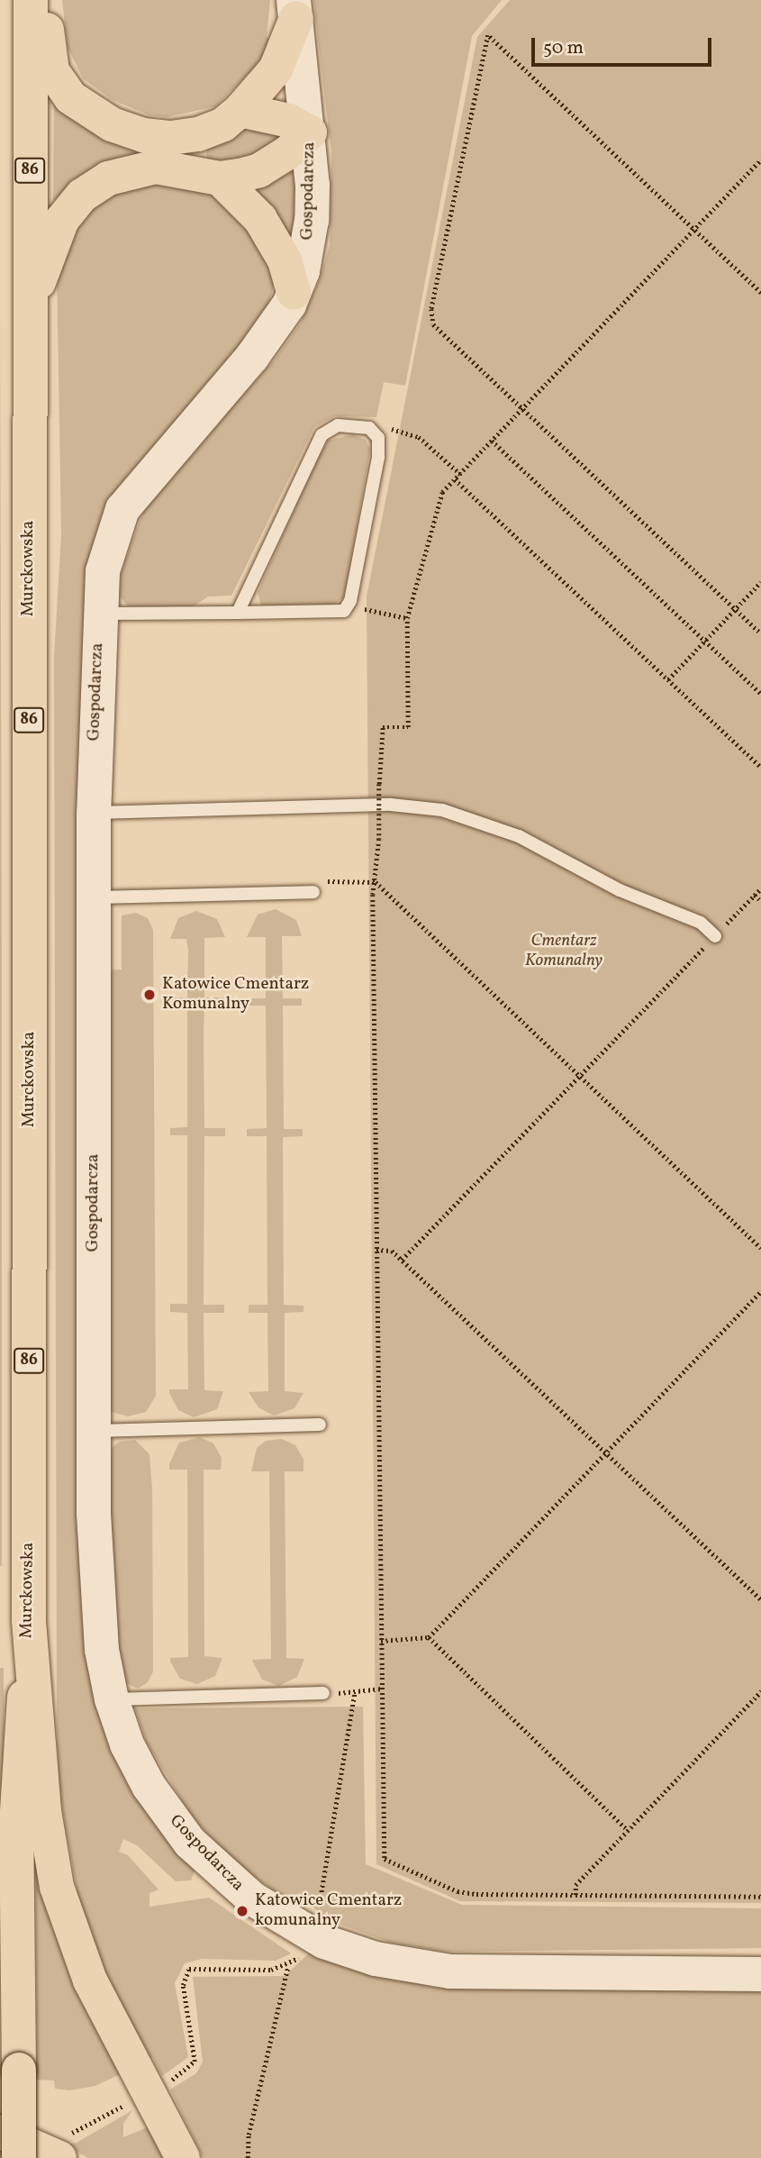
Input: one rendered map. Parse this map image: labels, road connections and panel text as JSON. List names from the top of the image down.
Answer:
{
  "streets": {
    "main road": ["86", "Murckowska"],
    "street": ["Gospodarcza"]
  },
  "parks": ["Cmentarz Komunalny"],
  "places": ["Katowice Cmentarz Komunalny", "Katowice Cmentarz komunalny"],
  "scale_bar": "50 m"
}
